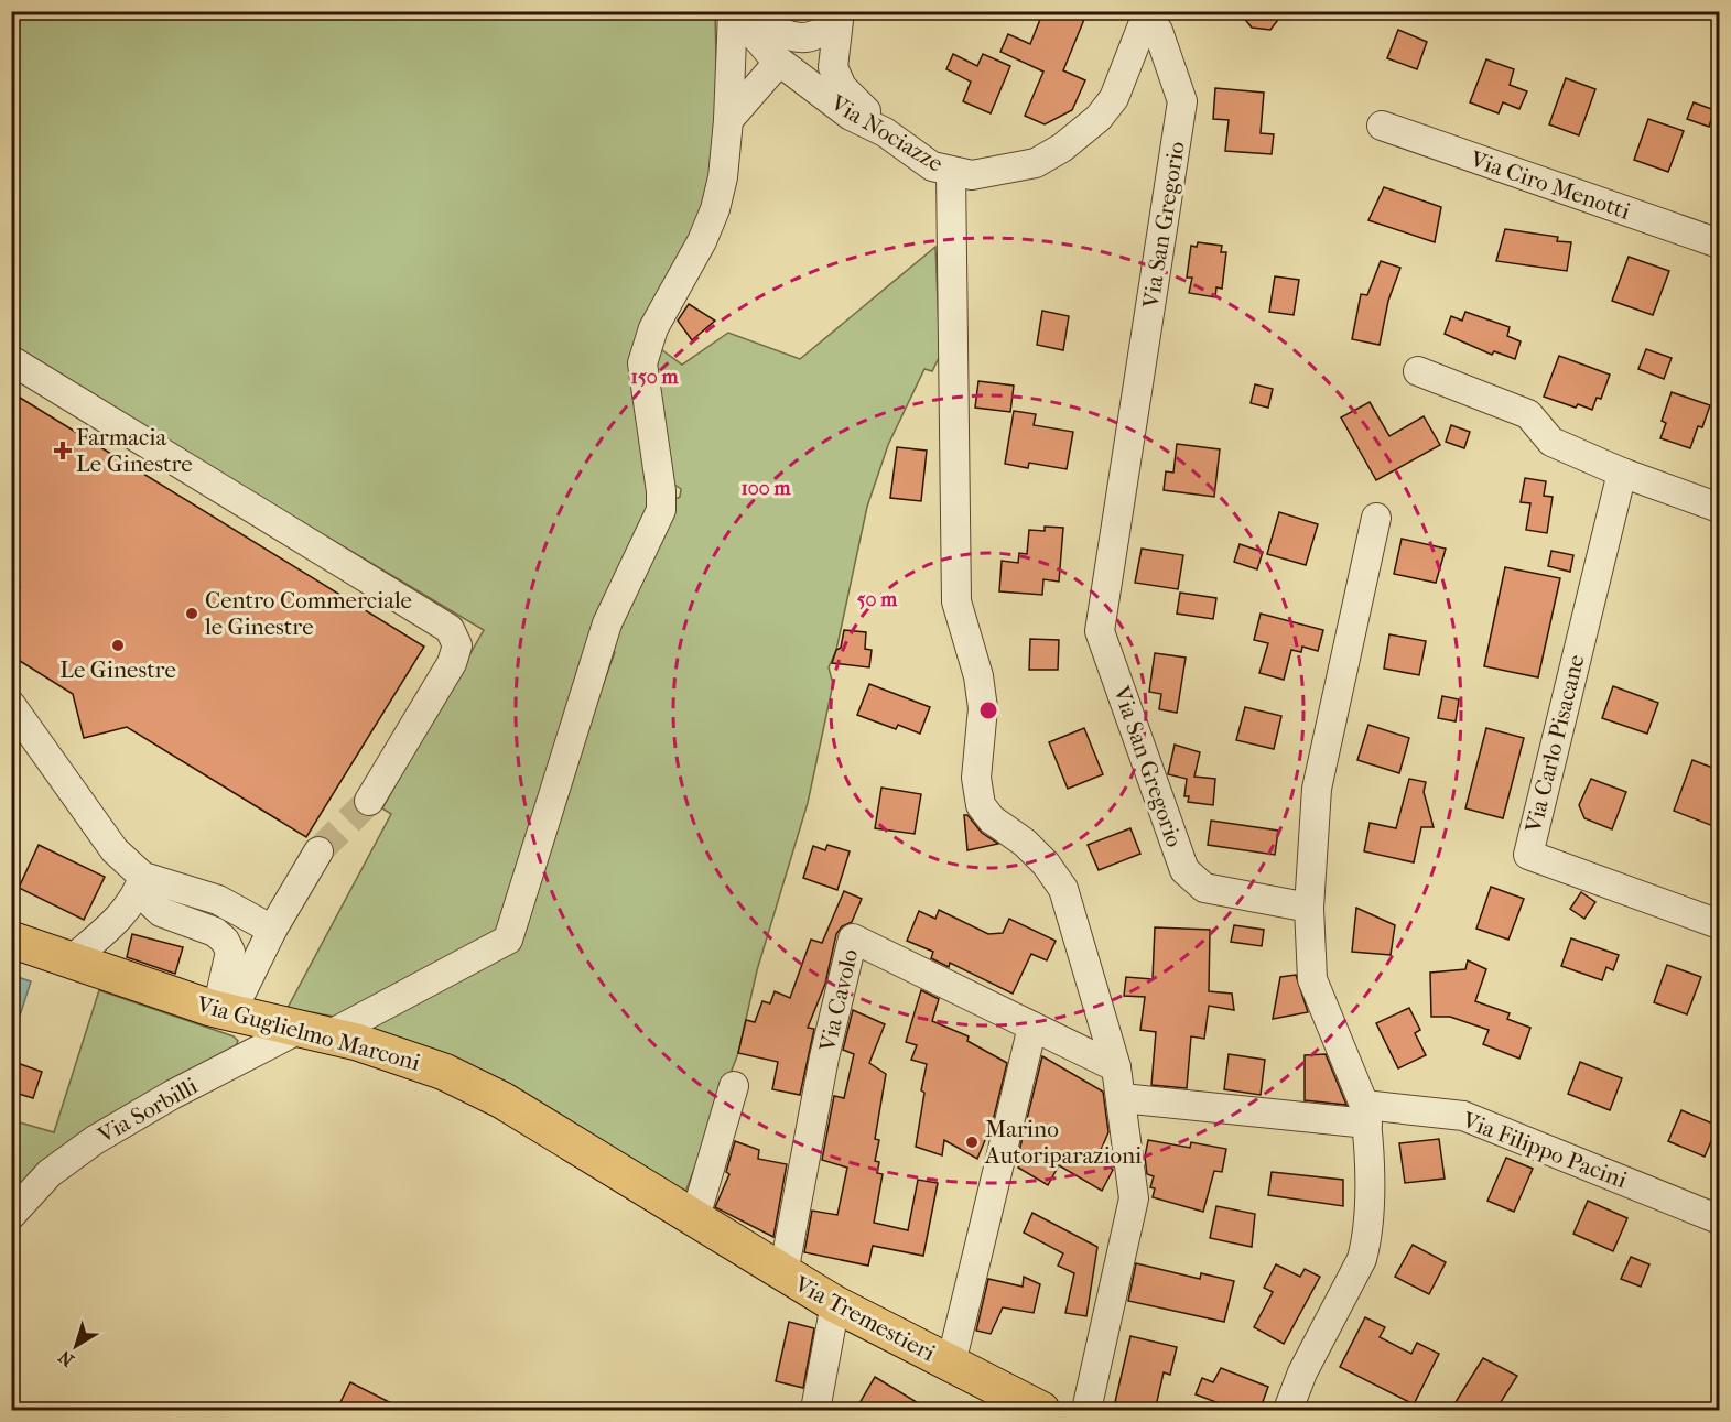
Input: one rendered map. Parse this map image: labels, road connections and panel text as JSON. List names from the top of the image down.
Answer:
{
  "streets": {
    "main road": ["Via Guglielmo Marconi", "Via Tremestieri"],
    "street": [
      "Via Nociazze",
      "Via Ciro Menotti",
      "Via San Gregorio",
      "Via Carlo Pisacane",
      "Via Cavolo",
      "Via Sorbilli",
      "Via Filippo Pacini"
    ]
  },
  "crossings": [
    ["Via Nociazze", "Via San Gregorio"],
    ["Via Nociazze", "Via Sorbilli"],
    ["Via Cavolo", "Via Tremestieri"],
    ["Via Guglielmo Marconi", "Via Sorbilli"],
    ["Via Guglielmo Marconi", "Via Tremestieri"]
  ],
  "places": {
    "health": ["Farmacia Le Ginestre"],
    "other": ["Centro Commerciale le Ginestre", "Le Ginestre", "Marino Autoriparazioni"]
  },
  "north": "bottom left",
  "rings": ["150 m", "100 m", "50 m"]
}
